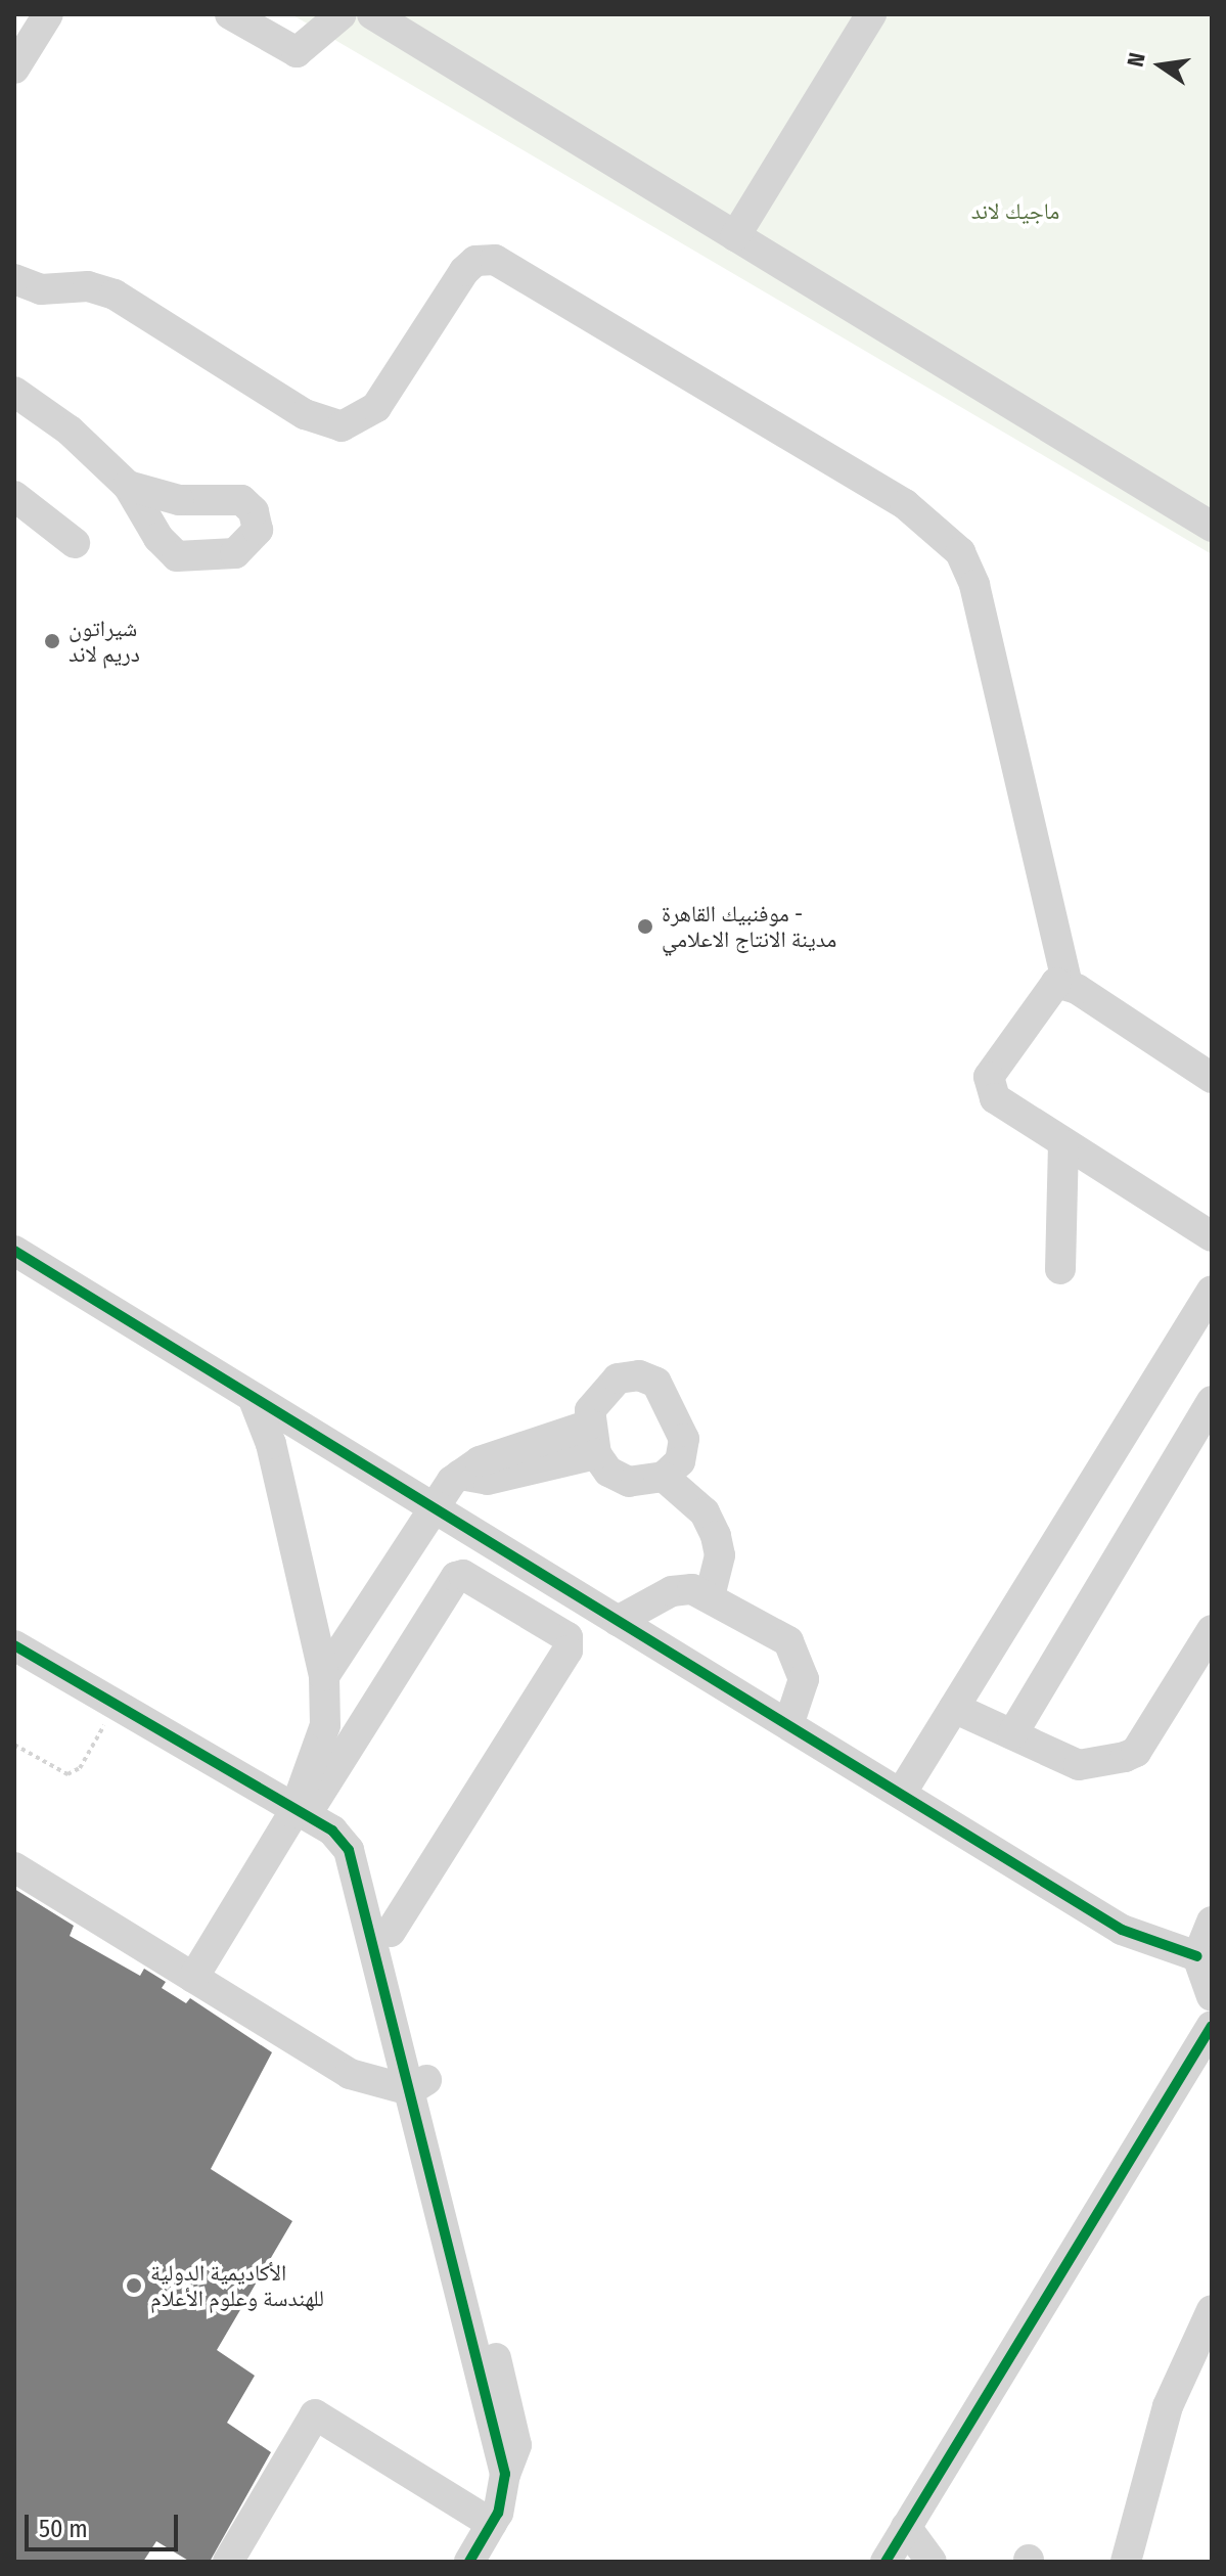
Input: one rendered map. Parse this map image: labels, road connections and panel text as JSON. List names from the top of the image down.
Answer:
{
  "parks": ["ماجيك لاند"],
  "places": ["شيراتون دريم لاند", "موفنبيك القاهرة - مدينة الانتاج الاعلامي", "الأكاديمية الدولية للهندسة وعلوم الأعلام"],
  "scale_bar": "50 m",
  "north": "left"
}
